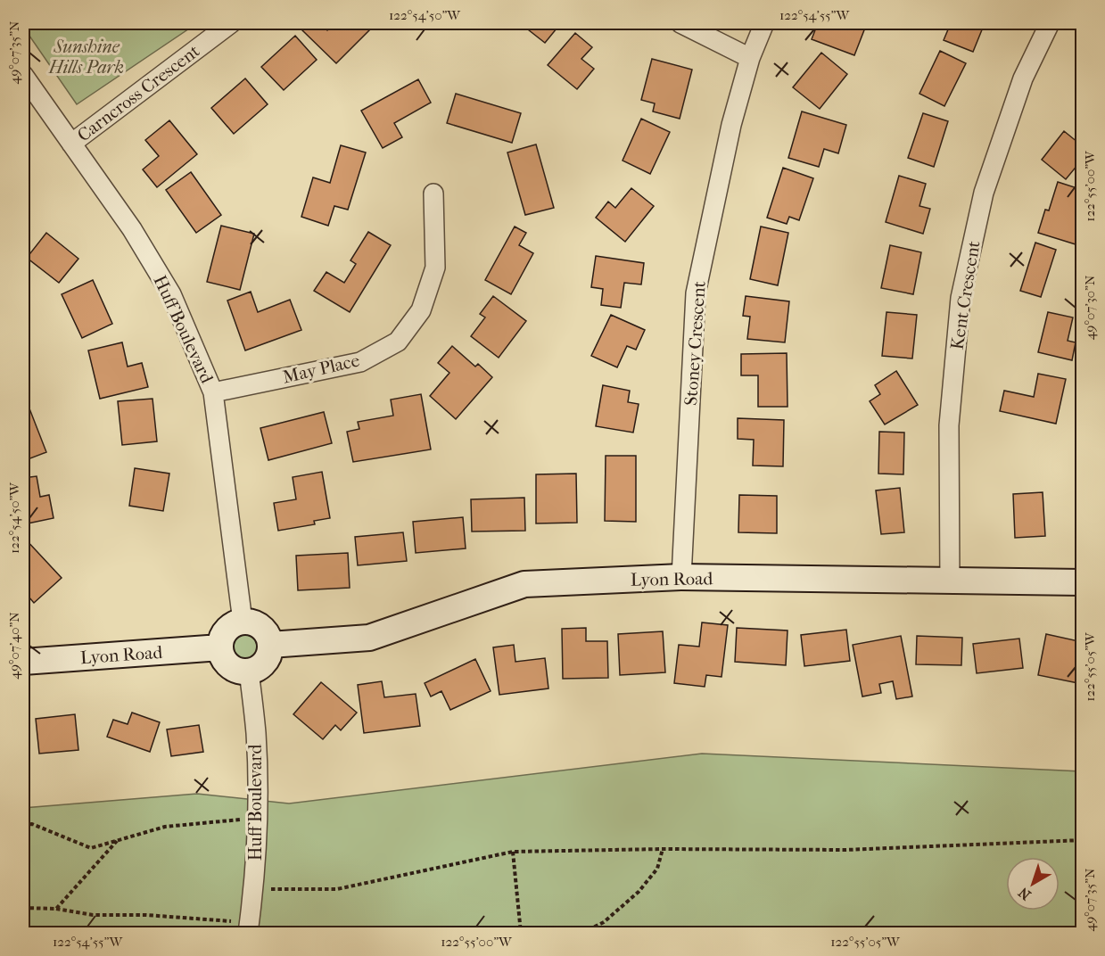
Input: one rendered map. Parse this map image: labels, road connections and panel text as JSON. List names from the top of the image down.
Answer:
{
  "streets": {
    "street": [
      "Carncross Crescent",
      "Kent Crescent",
      "Huff Boulevard",
      "Stoney Crescent",
      "May Place",
      "Lyon Road"
    ]
  },
  "crossings": [
    ["Carncross Crescent", "Huff Boulevard"],
    ["Kent Crescent", "Lyon Road"],
    ["Huff Boulevard", "May Place"],
    ["Huff Boulevard", "Lyon Road"],
    ["Stoney Crescent", "Lyon Road"]
  ],
  "parks": ["Sunshine Hills Park"],
  "north": "bottom left",
  "coordinates": [
    "122°54'50\"W",
    "122°54'55\"W",
    "49°07'35\"N",
    "122°55'00\"W",
    "49°07'30\"N",
    "49°07'40\"N",
    "122°55'05\"W"
  ]
}
